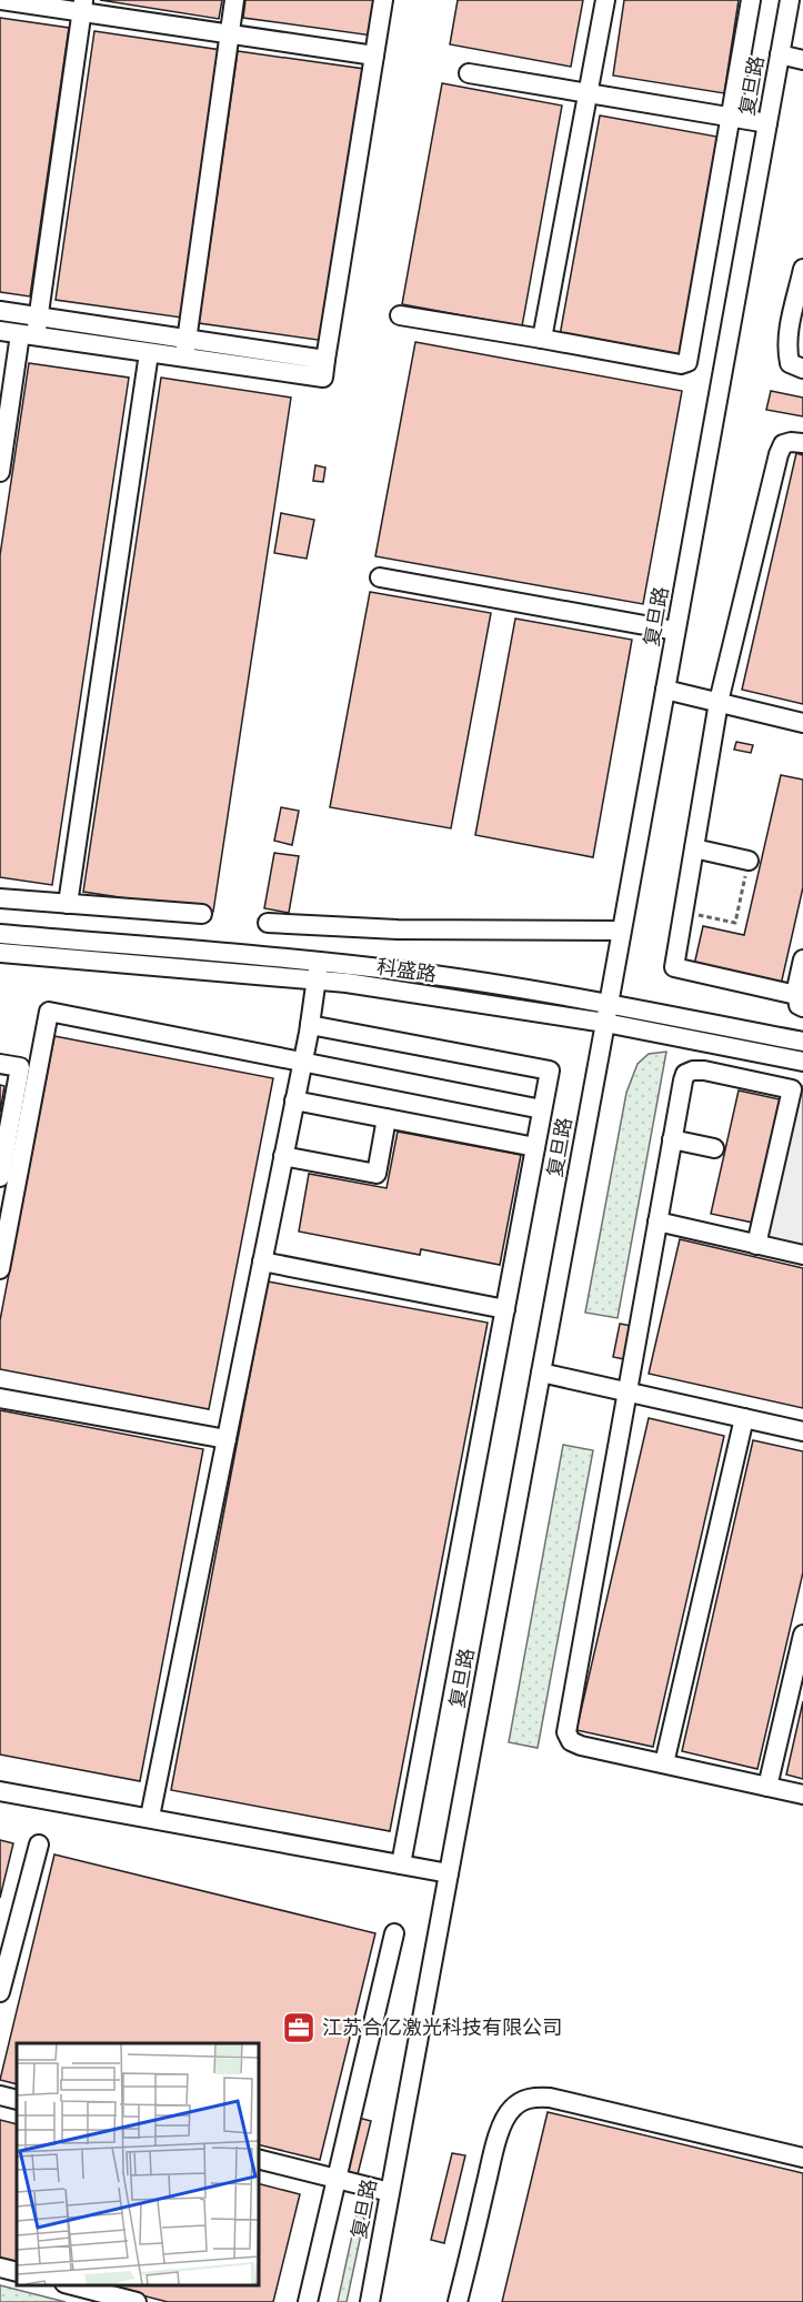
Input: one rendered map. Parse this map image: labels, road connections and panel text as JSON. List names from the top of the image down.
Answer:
{
  "streets": {
    "street": ["复旦路", "科盛路"]
  },
  "crossings": [
    ["复旦路", "科盛路"]
  ],
  "places": {
    "office": ["江苏合亿激光科技有限公司"]
  }
}
